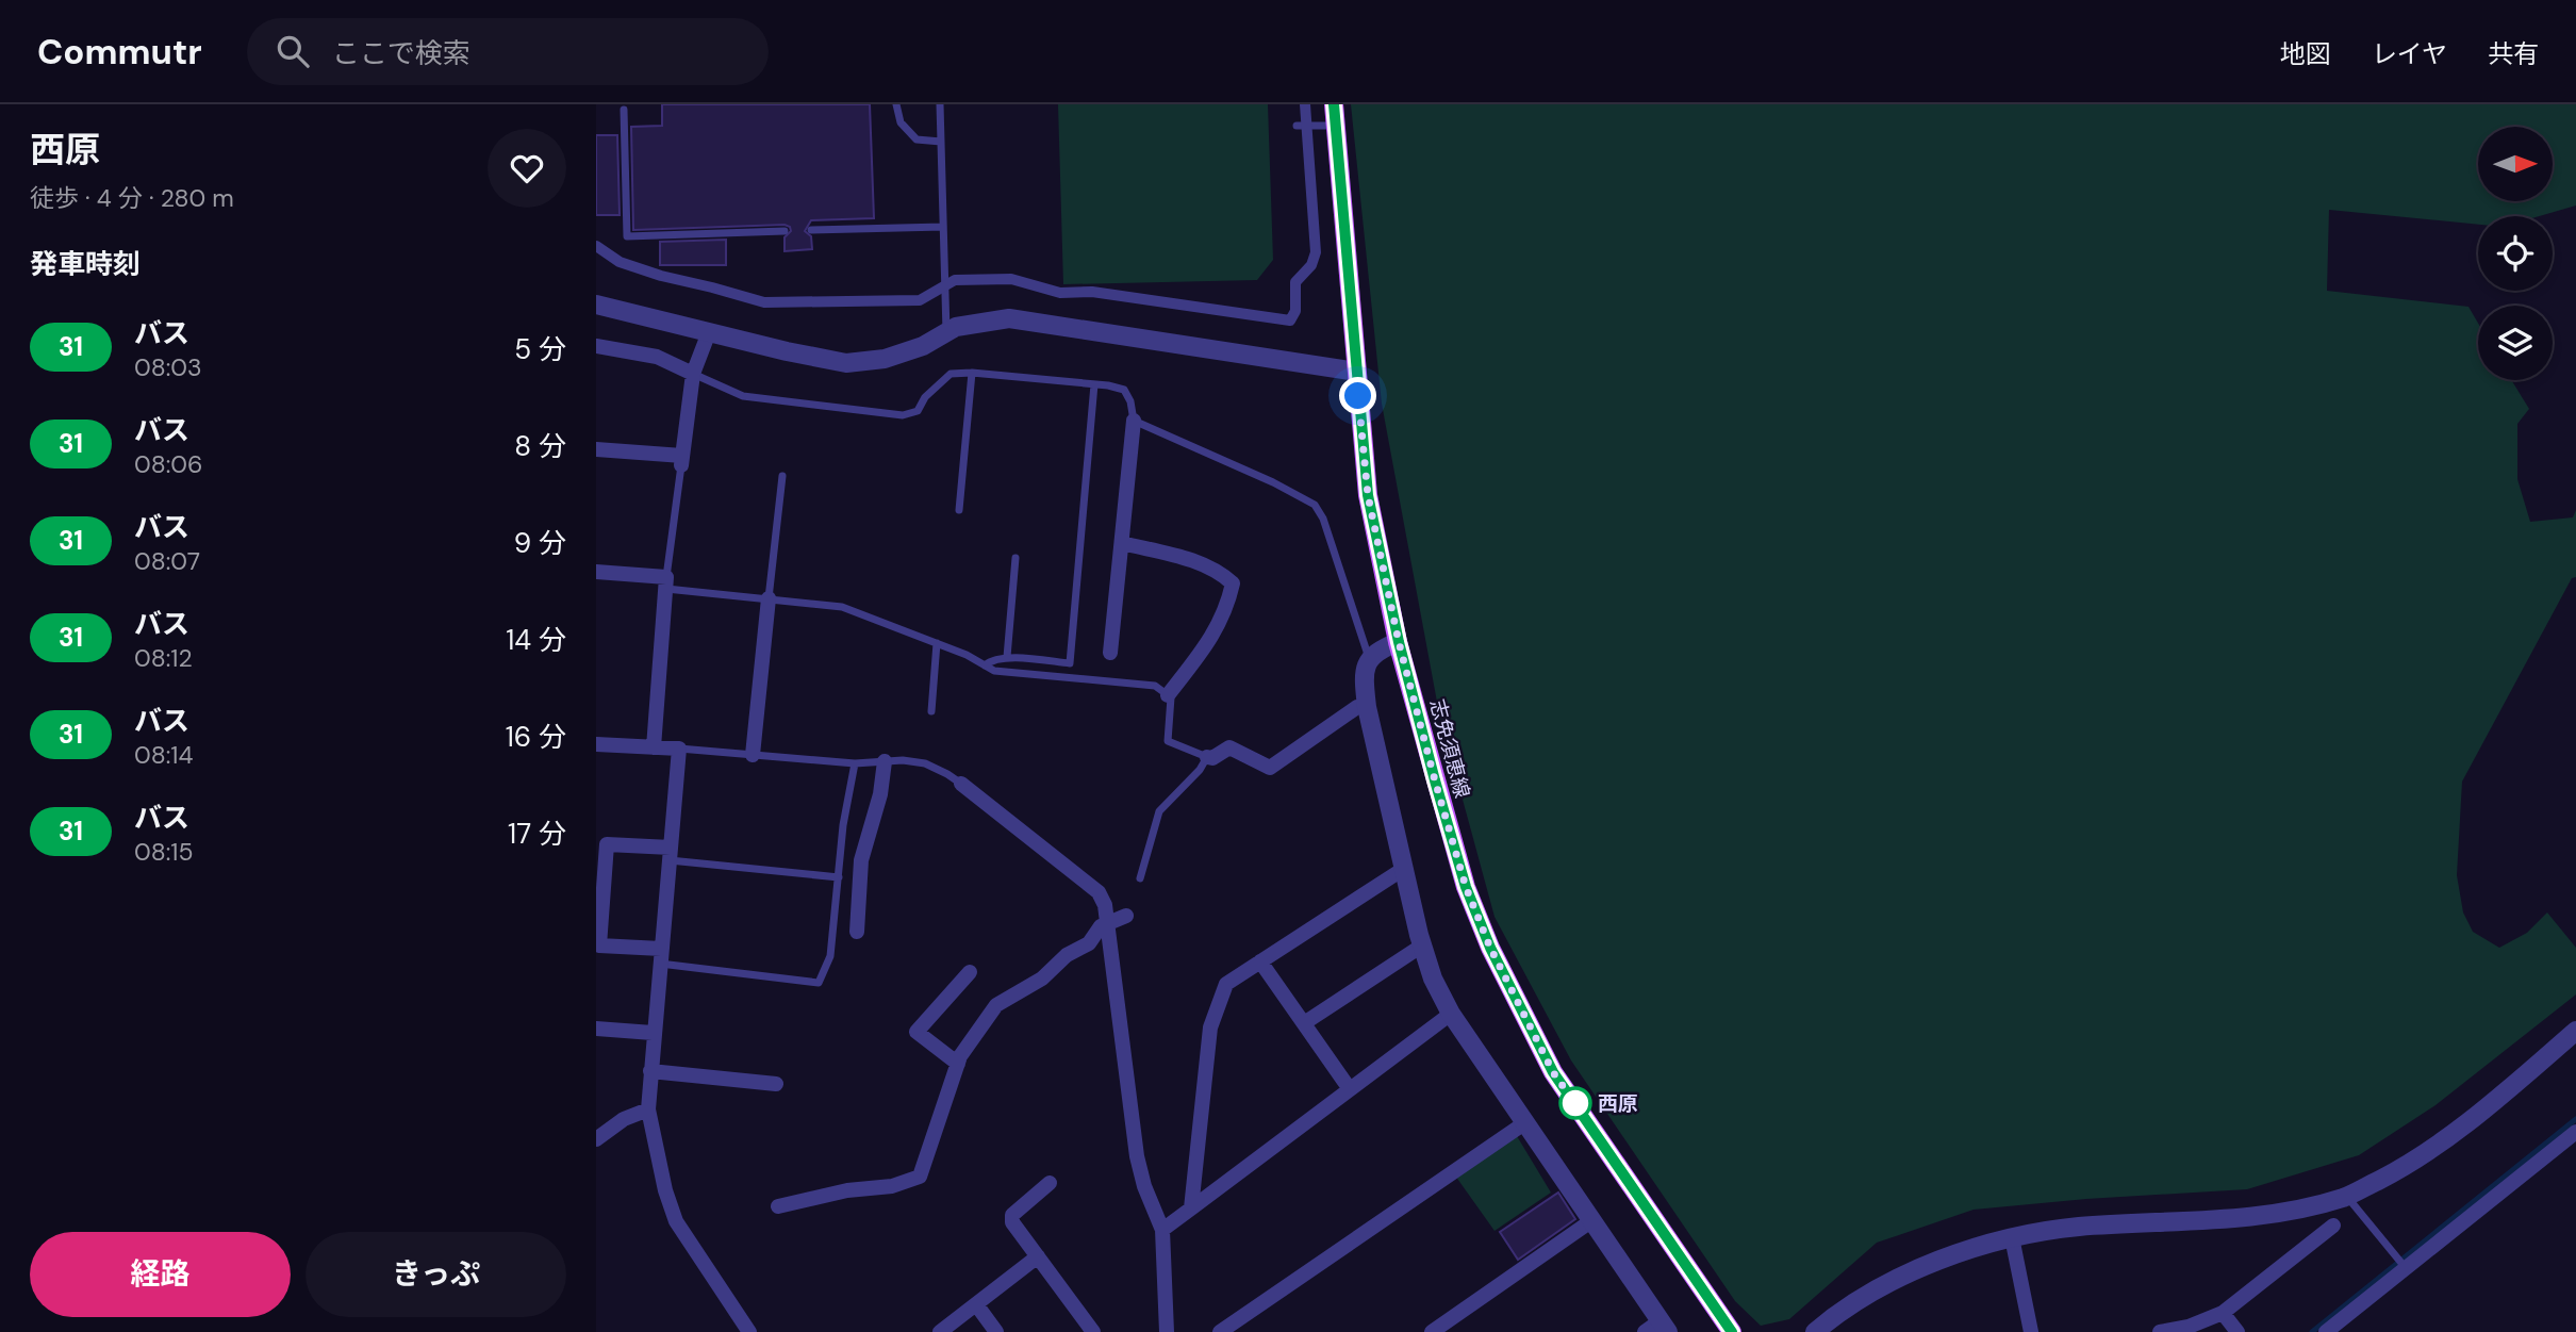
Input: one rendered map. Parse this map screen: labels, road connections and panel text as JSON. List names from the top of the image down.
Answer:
{
  "streets": {
    "main road": ["志免須恵線"]
  },
  "places": ["西原"],
  "lines": ["bus line 31"],
  "north": "right",
  "page": {
    "header": "Commutr",
    "search": "ここで検索",
    "nav": ["地図", "レイヤ", "共有"],
    "heading": [
      ["西原", "徒歩 · 4 分 · 280 m"],
      "発車時刻"
    ],
    "list": [
      {
        "mark": "31",
        "name": "バス",
        "note": "08:03",
        "value": "5 分"
      },
      {
        "mark": "31",
        "name": "バス",
        "note": "08:06",
        "value": "8 分"
      },
      {
        "mark": "31",
        "name": "バス",
        "note": "08:07",
        "value": "9 分"
      },
      {
        "mark": "31",
        "name": "バス",
        "note": "08:12",
        "value": "14 分"
      },
      {
        "mark": "31",
        "name": "バス",
        "note": "08:14",
        "value": "16 分"
      },
      {
        "mark": "31",
        "name": "バス",
        "note": "08:15",
        "value": "17 分"
      }
    ],
    "buttons": ["経路", "きっぷ"]
  }
}
